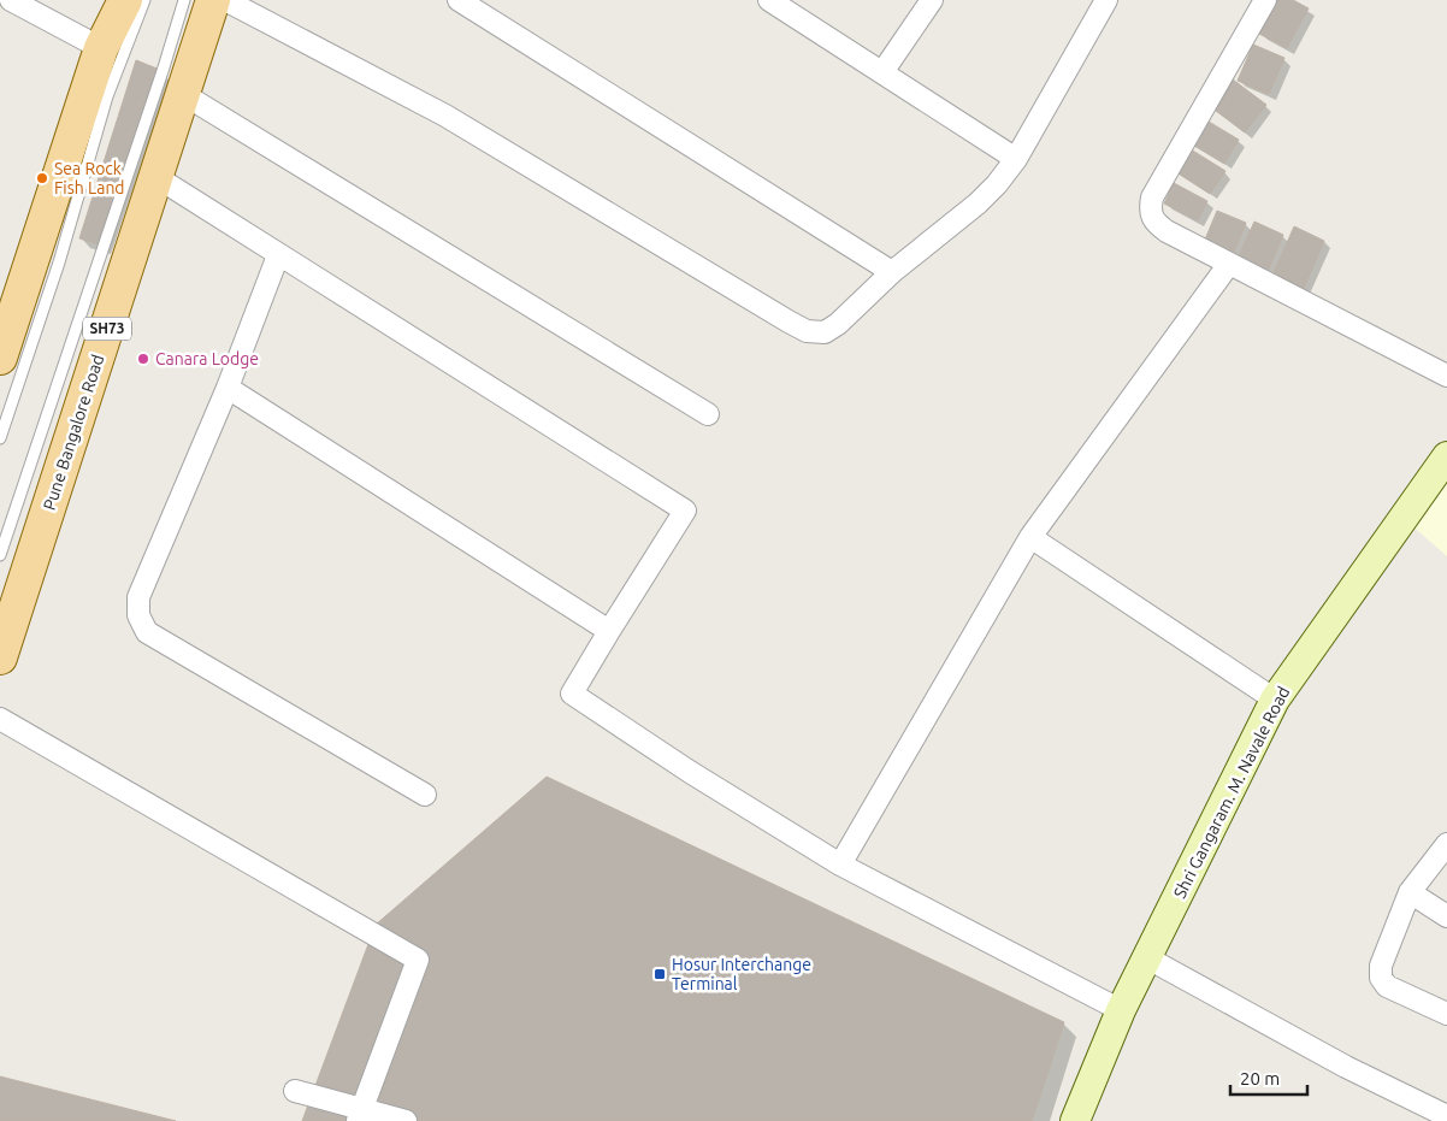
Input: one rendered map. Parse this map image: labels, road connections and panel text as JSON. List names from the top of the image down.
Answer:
{
  "streets": {
    "main road": ["SH73", "Pune Bangalore Road", "Shri Gangaram. M. Navale Road"]
  },
  "places": {
    "other": ["Sea Rock Fish Land", "Canara Lodge"],
    "transit": ["Hosur Interchange Terminal"]
  },
  "scale_bar": "20 m"
}
